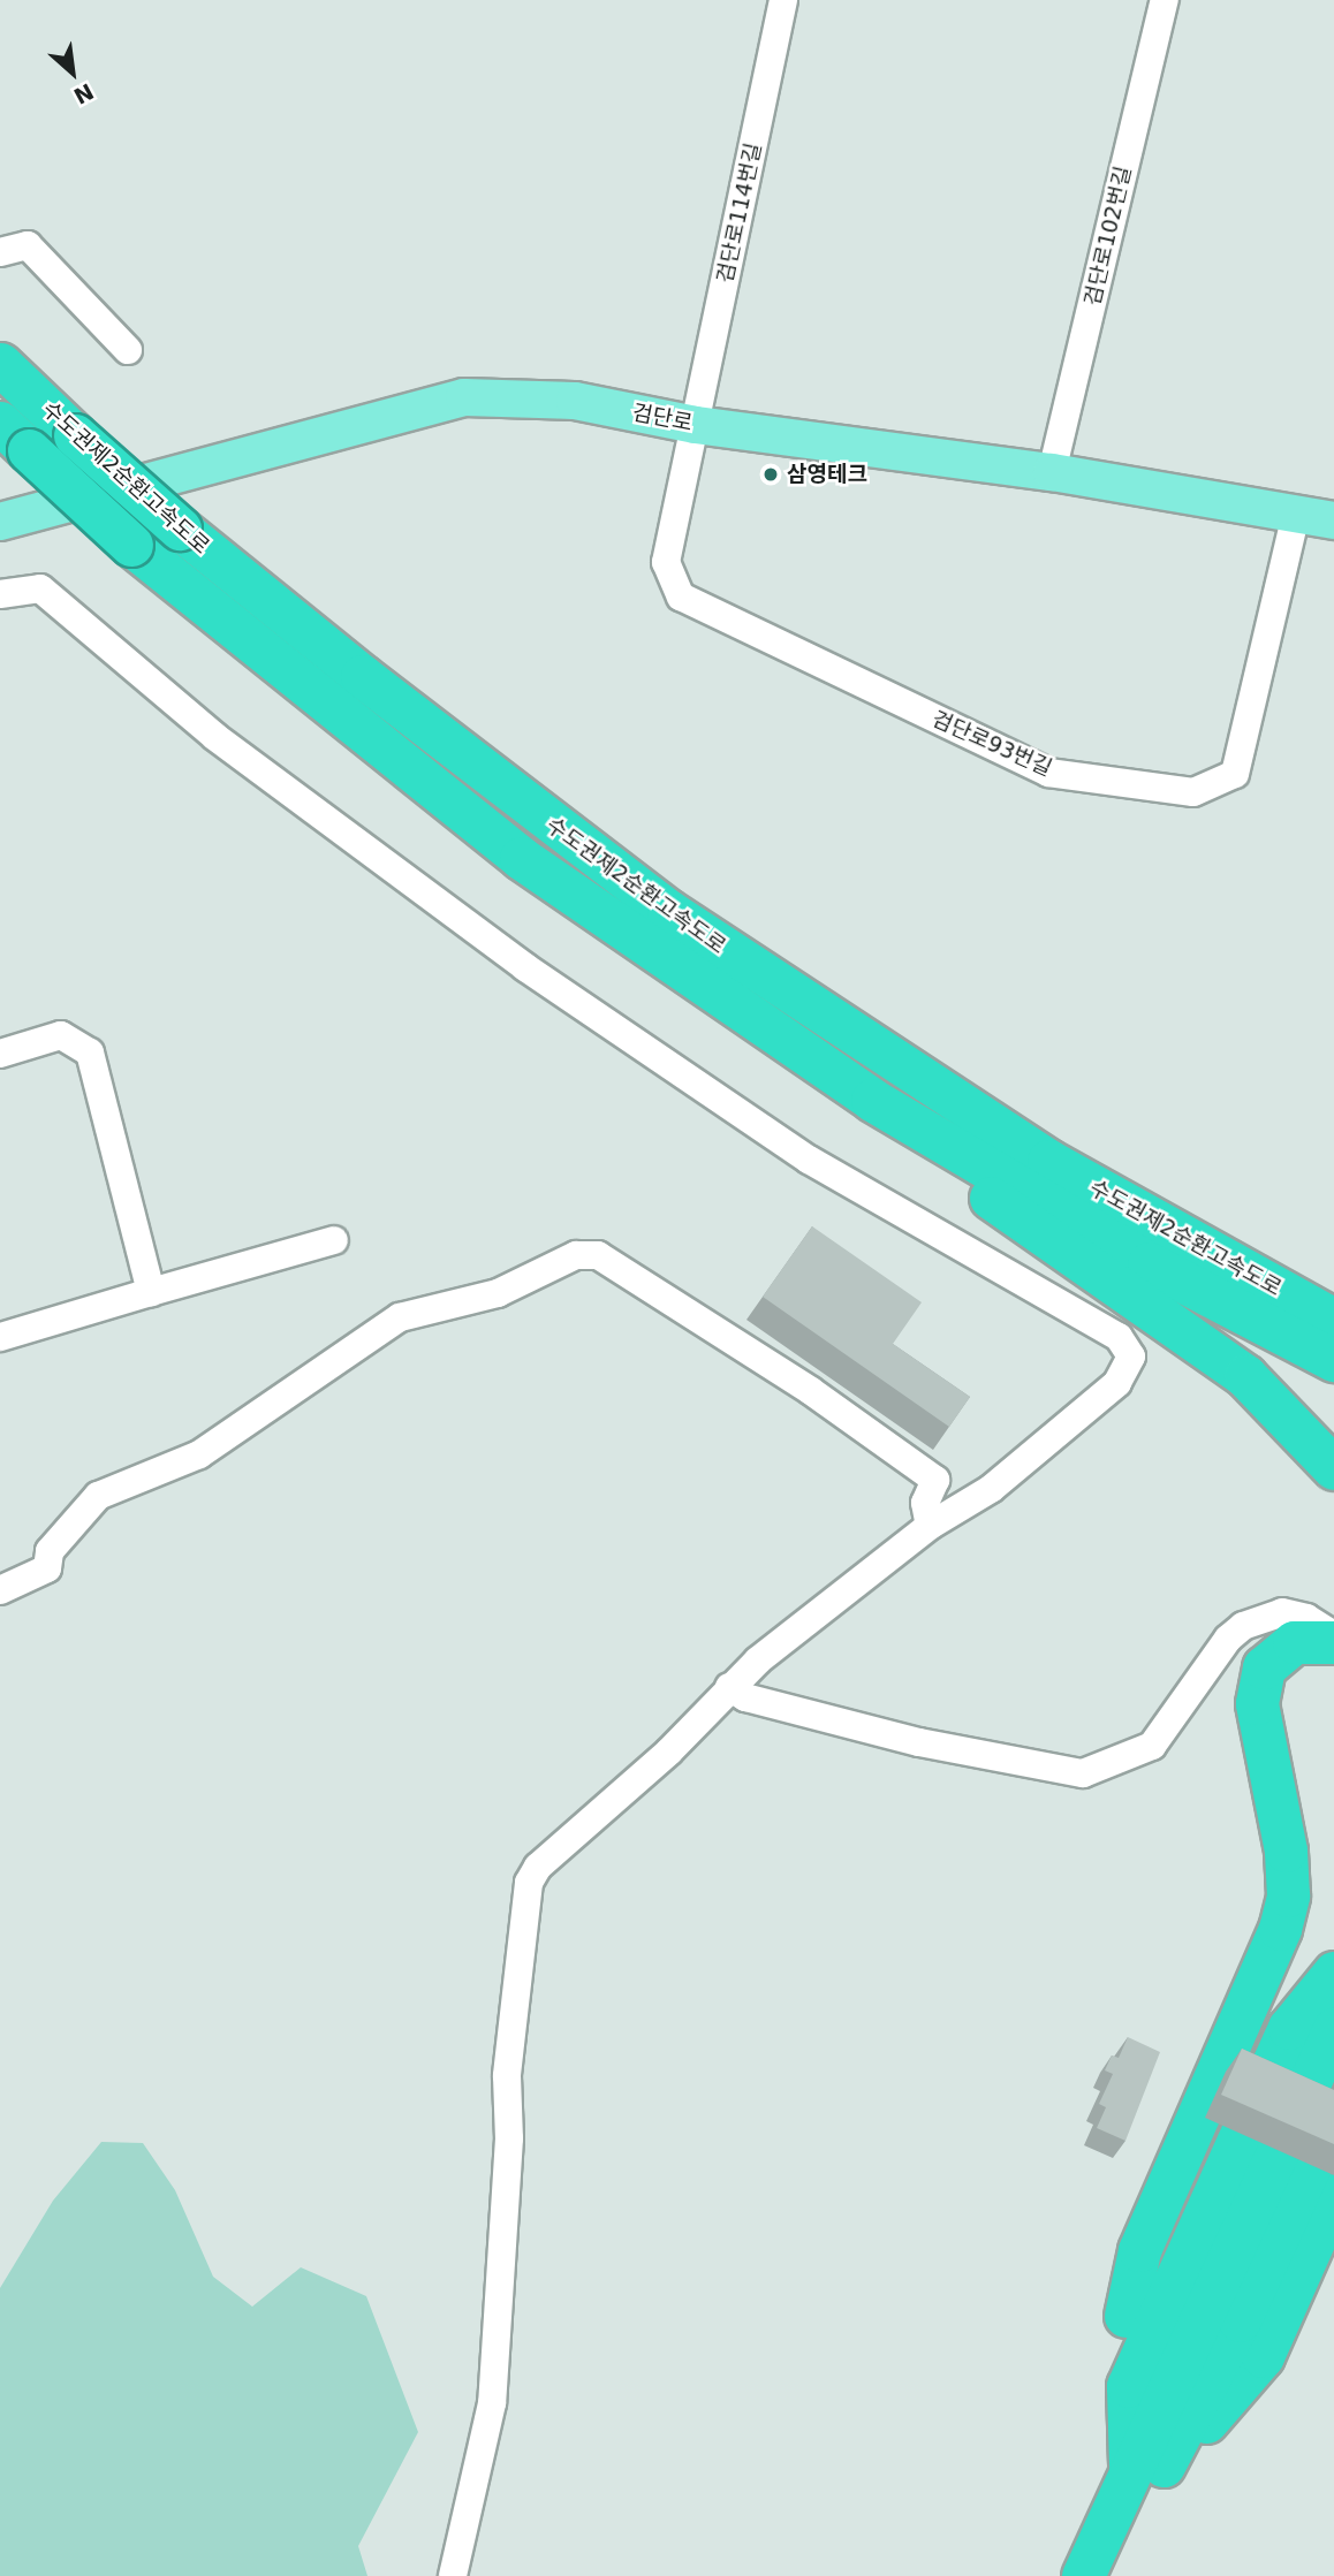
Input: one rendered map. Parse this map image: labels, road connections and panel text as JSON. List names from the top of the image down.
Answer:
{
  "streets": {
    "highway": ["수도권제2순환고속도로"],
    "main road": ["검단로"],
    "lane": ["검단로114번길", "검단로102번길", "검단로93번길"]
  },
  "crossings": [
    ["검단로114번길", "검단로"],
    ["검단로114번길", "검단로93번길"],
    ["검단로102번길", "검단로"],
    ["검단로", "검단로93번길"]
  ],
  "places": ["삼영테크"],
  "north": "bottom right"
}
